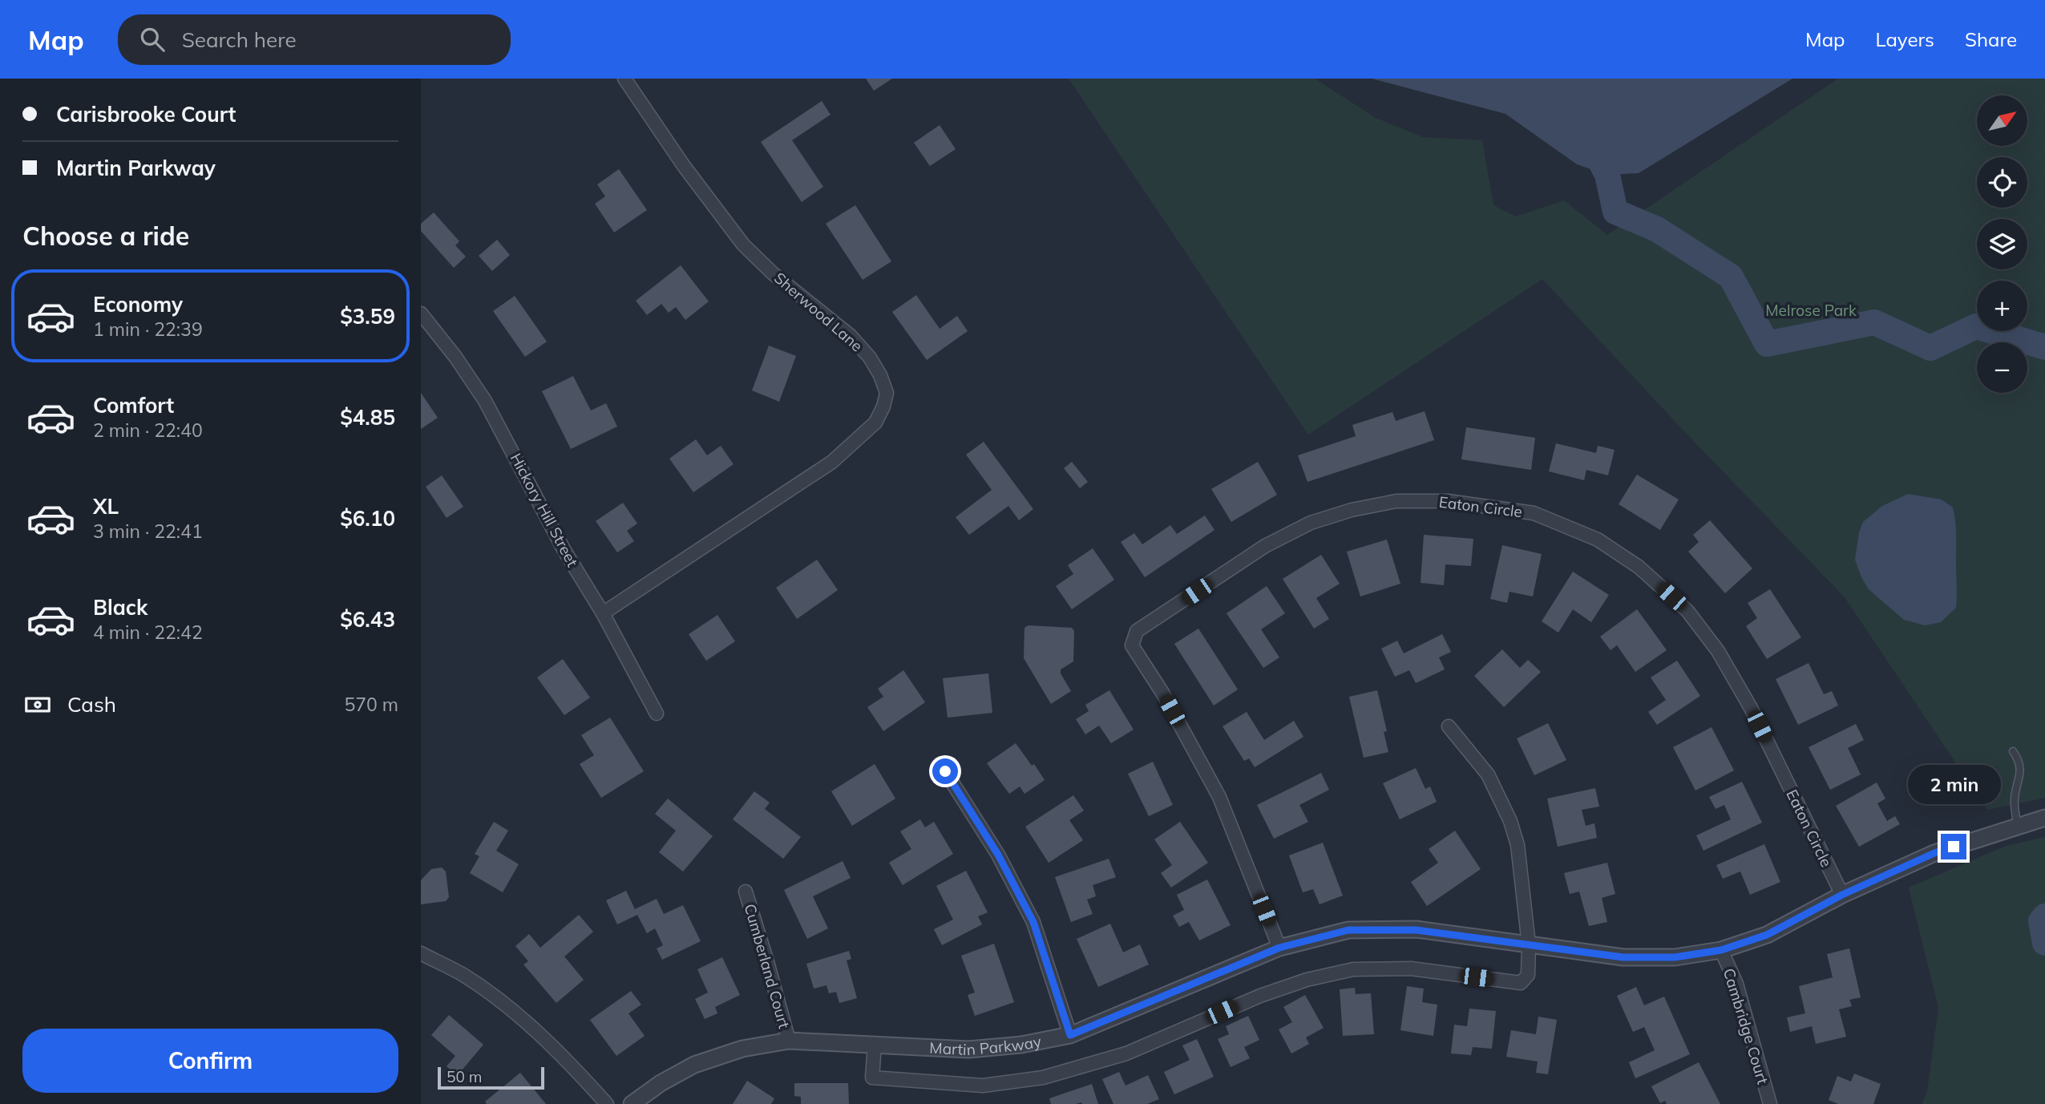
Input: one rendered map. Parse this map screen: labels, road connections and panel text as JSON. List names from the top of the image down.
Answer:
{
  "streets": {
    "street": [
      "Sherwood Lane",
      "Eaton Circle",
      "Hickory Hill Street",
      "Cumberland Court",
      "Cambridge Court",
      "Martin Parkway"
    ]
  },
  "crossings": [
    ["Sherwood Lane", "Hickory Hill Street"],
    ["Eaton Circle", "Martin Parkway"],
    ["Cumberland Court", "Martin Parkway"],
    ["Cambridge Court", "Martin Parkway"]
  ],
  "parks": ["Melrose Park"],
  "scale_bar": "50 m",
  "north": "top right",
  "page": {
    "header": "Map",
    "search": "Search here",
    "nav": ["Map", "Layers", "Share"],
    "banner": ["Carisbrooke Court", "Martin Parkway"],
    "map_buttons": ["+", "−"],
    "heading": "Choose a ride",
    "list": [
      {
        "name": "Economy",
        "note": "1 min · 22:39",
        "value": "$3.59"
      },
      {
        "name": "Comfort",
        "note": "2 min · 22:40",
        "value": "$4.85"
      },
      {
        "name": "XL",
        "note": "3 min · 22:41",
        "value": "$6.10"
      },
      {
        "name": "Black",
        "note": "4 min · 22:42",
        "value": "$6.43"
      }
    ],
    "pay": ["Cash", "570 m"],
    "bubble": "2 min",
    "buttons": "Confirm",
    "scale": "50 m"
  }
}
